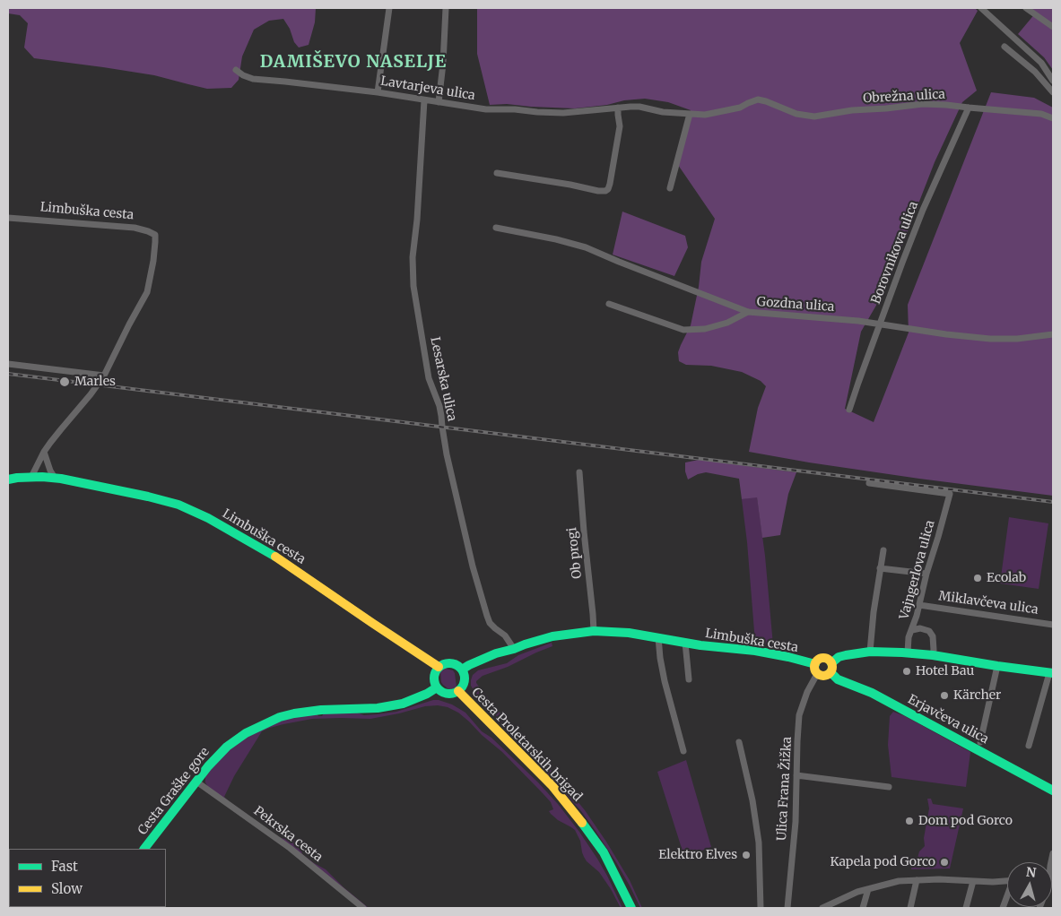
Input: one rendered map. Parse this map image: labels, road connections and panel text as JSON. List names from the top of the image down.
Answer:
{
  "streets": {
    "main road": [
      "Limbuška cesta",
      "Erjavčeva ulica",
      "Cesta Proletarskih brigad",
      "Cesta Graške gore"
    ],
    "street": [
      "Lavtarjeva ulica",
      "Obrežna ulica",
      "Borovnikova ulica",
      "Gozdna ulica",
      "Lesarska ulica",
      "Ob progi",
      "Vajngerlova ulica",
      "Miklavčeva ulica",
      "Ulica Frana Žižka",
      "Pekrska cesta"
    ]
  },
  "crossings": [
    ["Lavtarjeva ulica", "Obrežna ulica"],
    ["Lavtarjeva ulica", "Lesarska ulica"],
    ["Obrežna ulica", "Borovnikova ulica"],
    ["Limbuška cesta", "Lesarska ulica"],
    ["Limbuška cesta", "Ob progi"],
    ["Limbuška cesta", "Vajngerlova ulica"],
    ["Limbuška cesta", "Erjavčeva ulica"],
    ["Limbuška cesta", "Cesta Proletarskih brigad"],
    ["Limbuška cesta", "Ulica Frana Žižka"],
    ["Limbuška cesta", "Cesta Graške gore"],
    ["Borovnikova ulica", "Gozdna ulica"],
    ["Vajngerlova ulica", "Miklavčeva ulica"],
    ["Erjavčeva ulica", "Ulica Frana Žižka"],
    ["Cesta Proletarskih brigad", "Cesta Graške gore"],
    ["Cesta Graške gore", "Pekrska cesta"]
  ],
  "districts": ["DAMIŠEVO NASELJE"],
  "places": [
    "Marles",
    "Ecolab",
    "Hotel Bau",
    "Kärcher",
    "Dom pod Gorco",
    "Elektro Elves",
    "Kapela pod Gorco"
  ],
  "legend": ["Fast", "Slow"],
  "north": "top"
}
